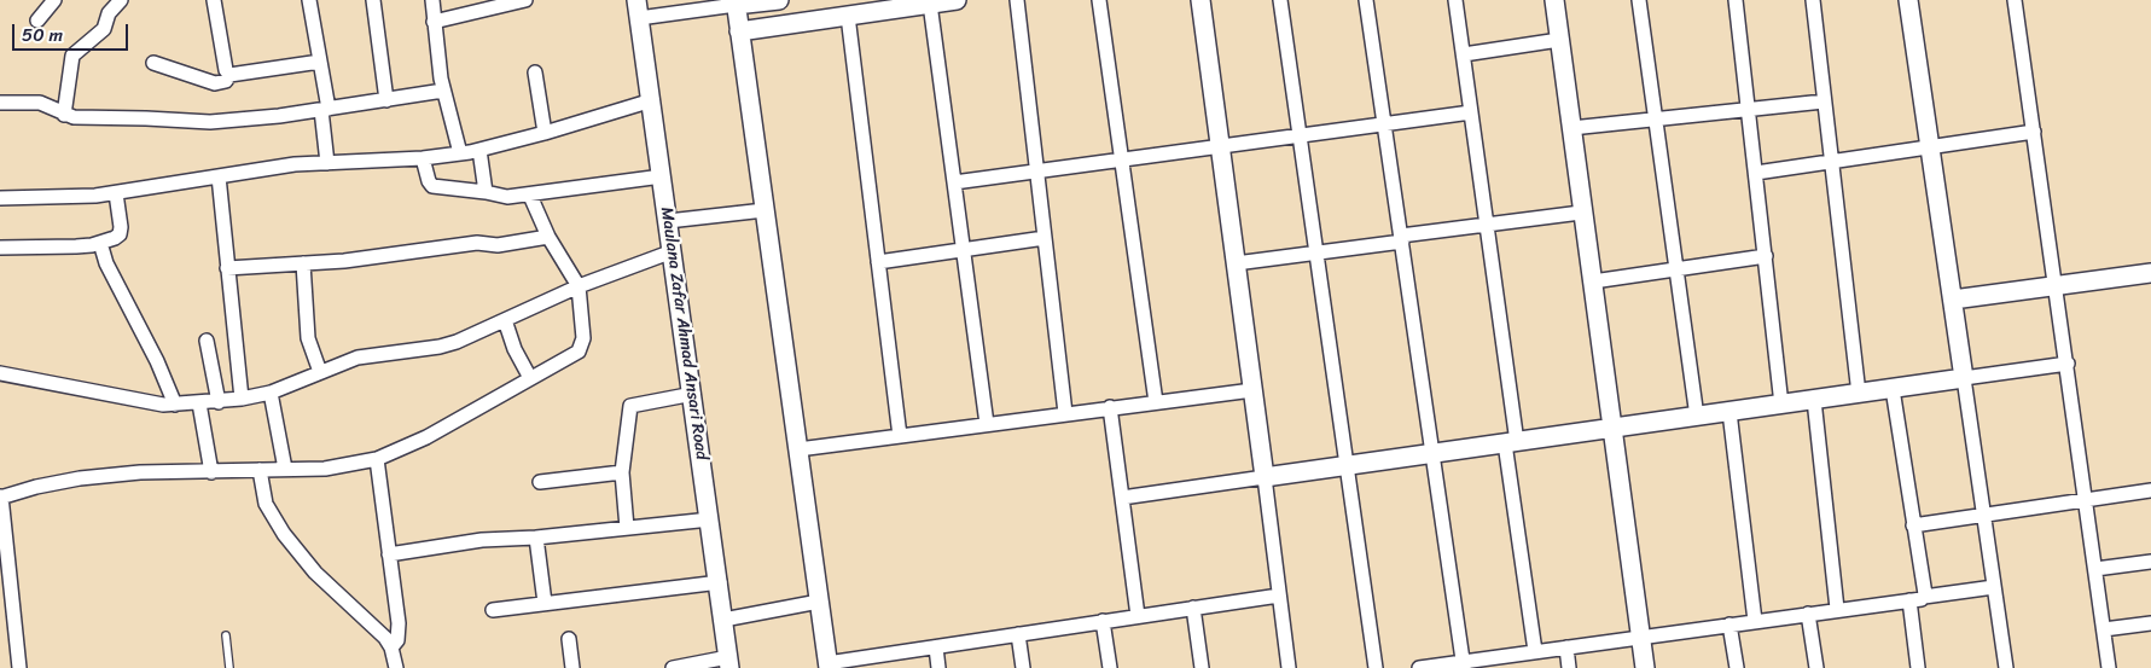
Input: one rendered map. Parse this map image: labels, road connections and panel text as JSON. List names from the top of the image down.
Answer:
{
  "streets": {
    "street": ["Maulana Zafar Ahmad Ansari Road"]
  },
  "scale_bar": "50 m"
}
